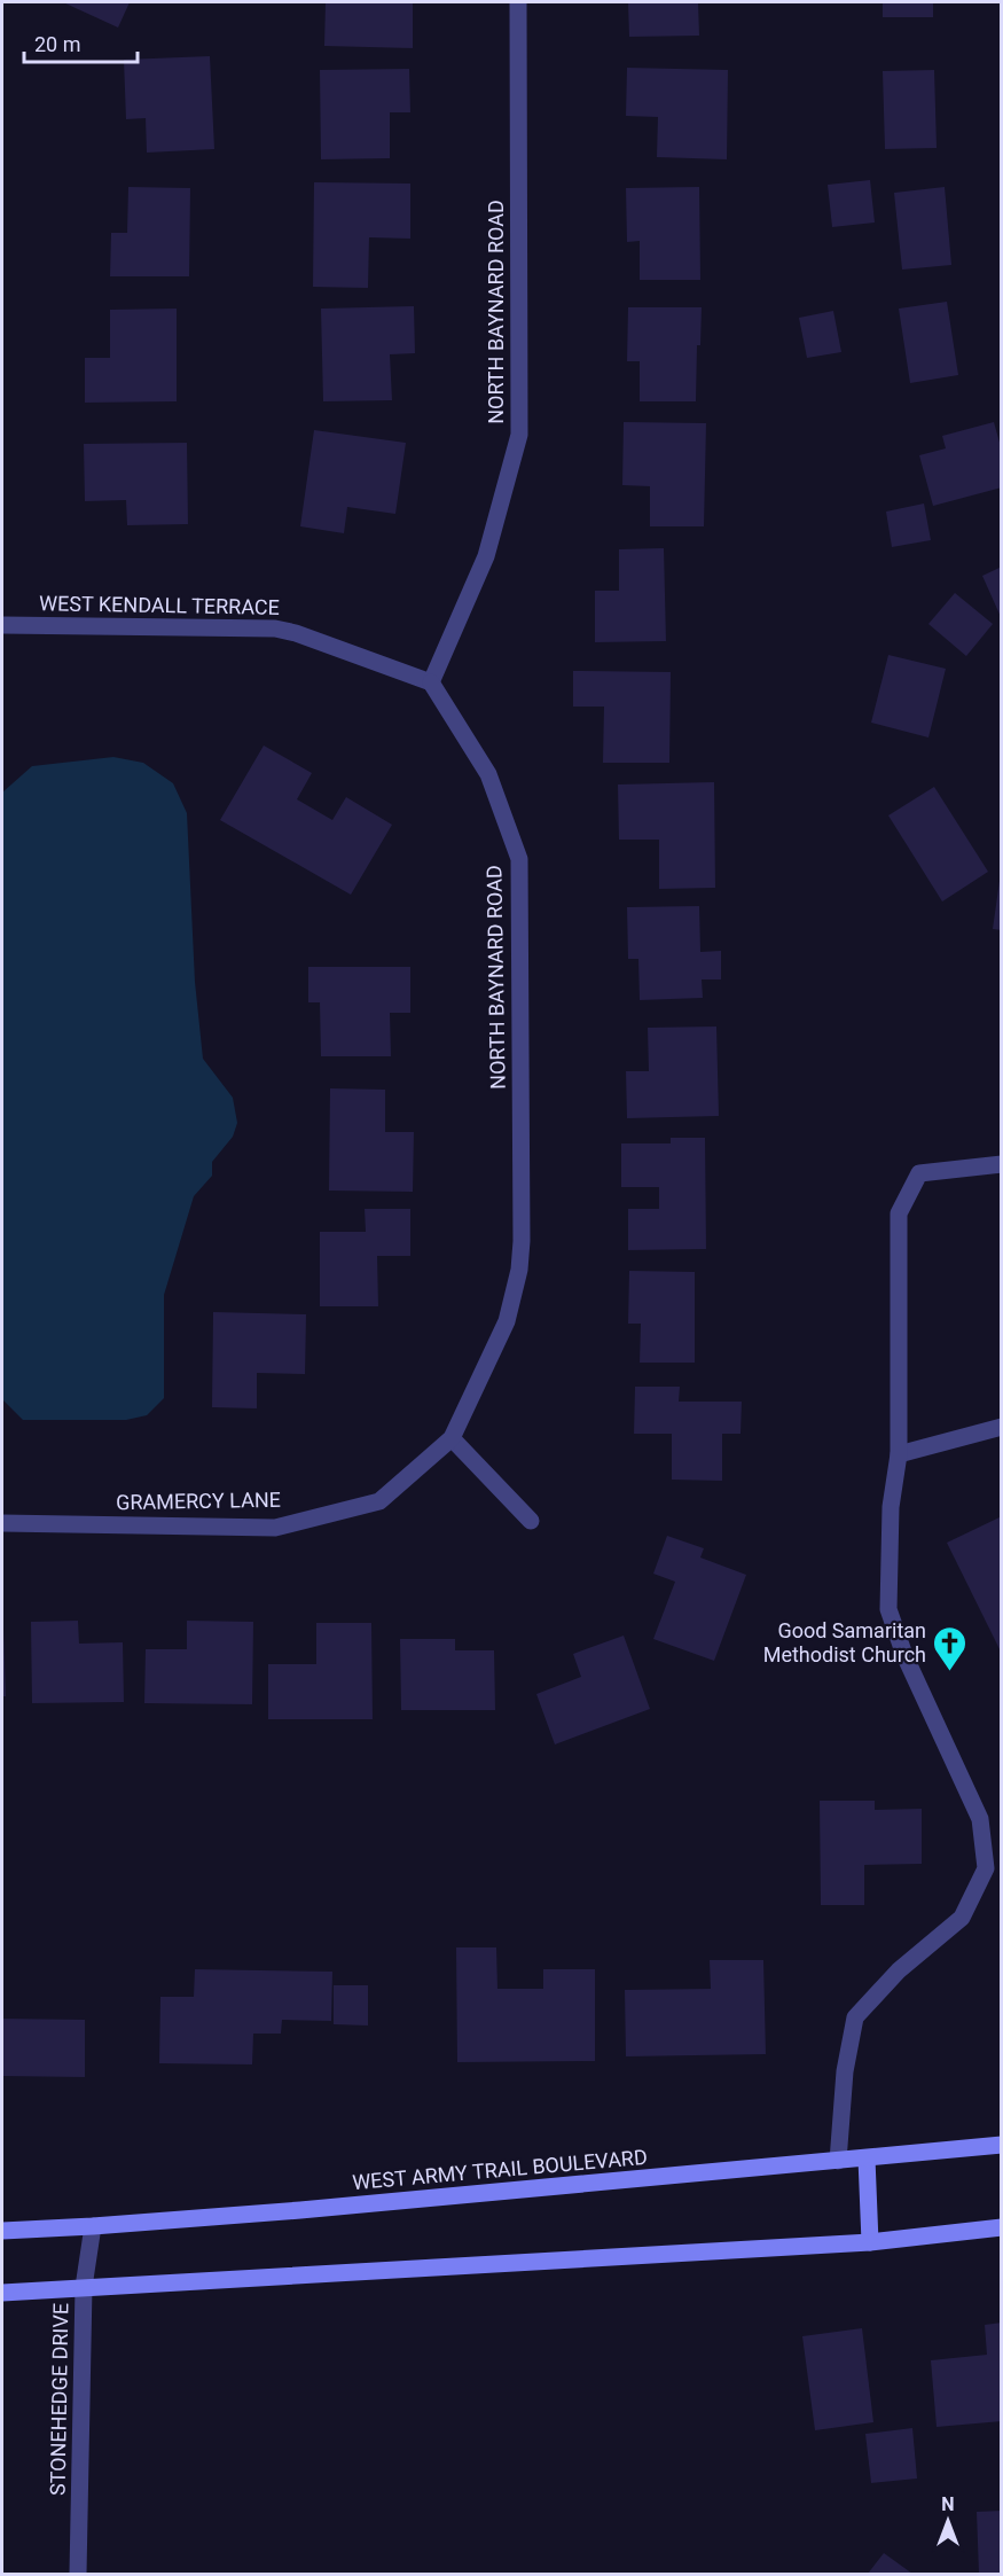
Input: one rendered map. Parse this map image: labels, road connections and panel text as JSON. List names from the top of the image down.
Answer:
{
  "streets": {
    "main road": ["WEST ARMY TRAIL BOULEVARD"],
    "street": [
      "NORTH BAYNARD ROAD",
      "WEST KENDALL TERRACE",
      "GRAMERCY LANE",
      "STONEHEDGE DRIVE"
    ]
  },
  "crossings": [
    ["NORTH BAYNARD ROAD", "WEST KENDALL TERRACE"],
    ["NORTH BAYNARD ROAD", "GRAMERCY LANE"],
    ["WEST ARMY TRAIL BOULEVARD", "STONEHEDGE DRIVE"]
  ],
  "places": {
    "church": ["Good Samaritan Methodist Church"]
  },
  "scale_bar": "20 m",
  "north": "top"
}
